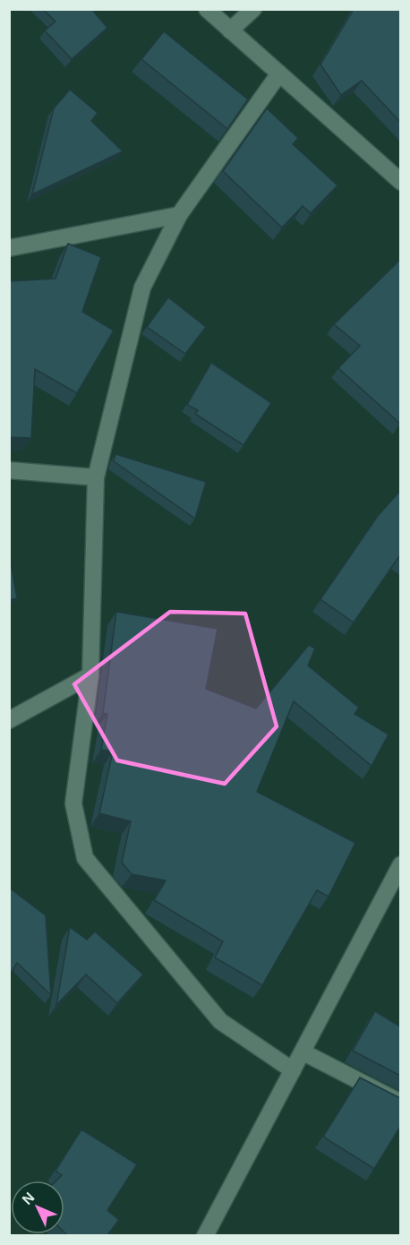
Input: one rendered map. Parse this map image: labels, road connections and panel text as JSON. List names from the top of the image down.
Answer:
{
  "north": "top left"
}
